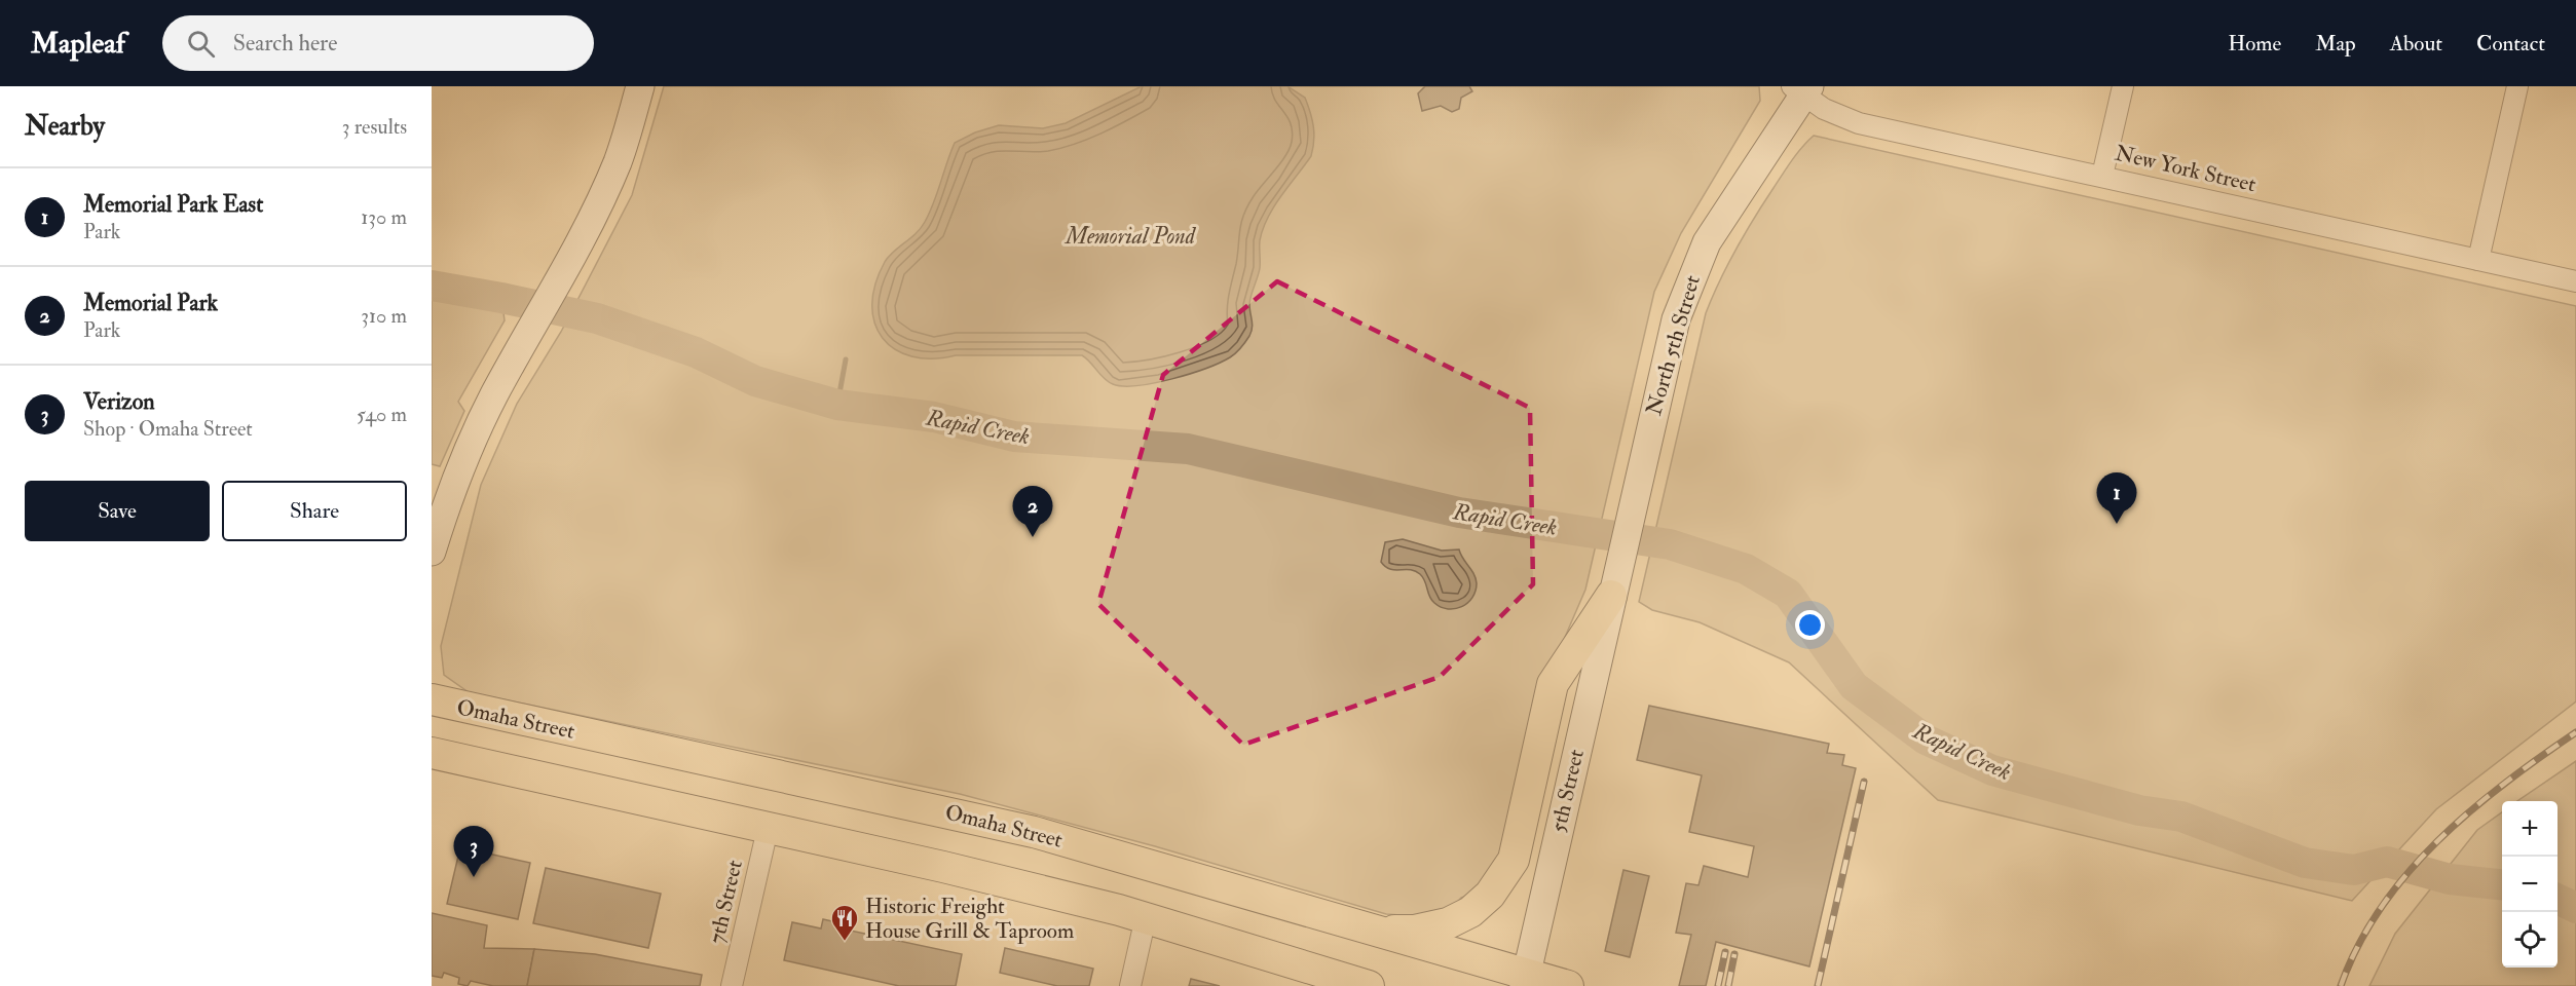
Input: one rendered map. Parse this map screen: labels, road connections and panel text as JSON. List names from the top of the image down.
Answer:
{
  "streets": {
    "main road": ["North 5th Street", "Omaha Street", "5th Street"],
    "street": ["New York Street", "7th Street"]
  },
  "crossings": [
    ["New York Street", "North 5th Street"],
    ["North 5th Street", "5th Street"],
    ["Omaha Street", "5th Street"]
  ],
  "water": ["Memorial Pond", "Rapid Creek"],
  "places": {
    "restaurant": ["Historic Freight House Grill & Taproom"]
  },
  "page": {
    "header": "Mapleaf",
    "search": "Search here",
    "nav": [
      "Home",
      "Map",
      "About",
      "Contact"
    ],
    "heading": ["Nearby", "3 results"],
    "list": [
      {
        "mark": "1",
        "name": "Memorial Park East",
        "note": "Park",
        "value": "130 m"
      },
      {
        "mark": "2",
        "name": "Memorial Park",
        "note": "Park",
        "value": "310 m"
      },
      {
        "mark": "3",
        "name": "Verizon",
        "note": "Shop · Omaha Street",
        "value": "540 m"
      }
    ],
    "buttons": ["Save", "Share"],
    "pins": ["1", "2", "3"],
    "map_buttons": ["+", "−"]
  }
}
